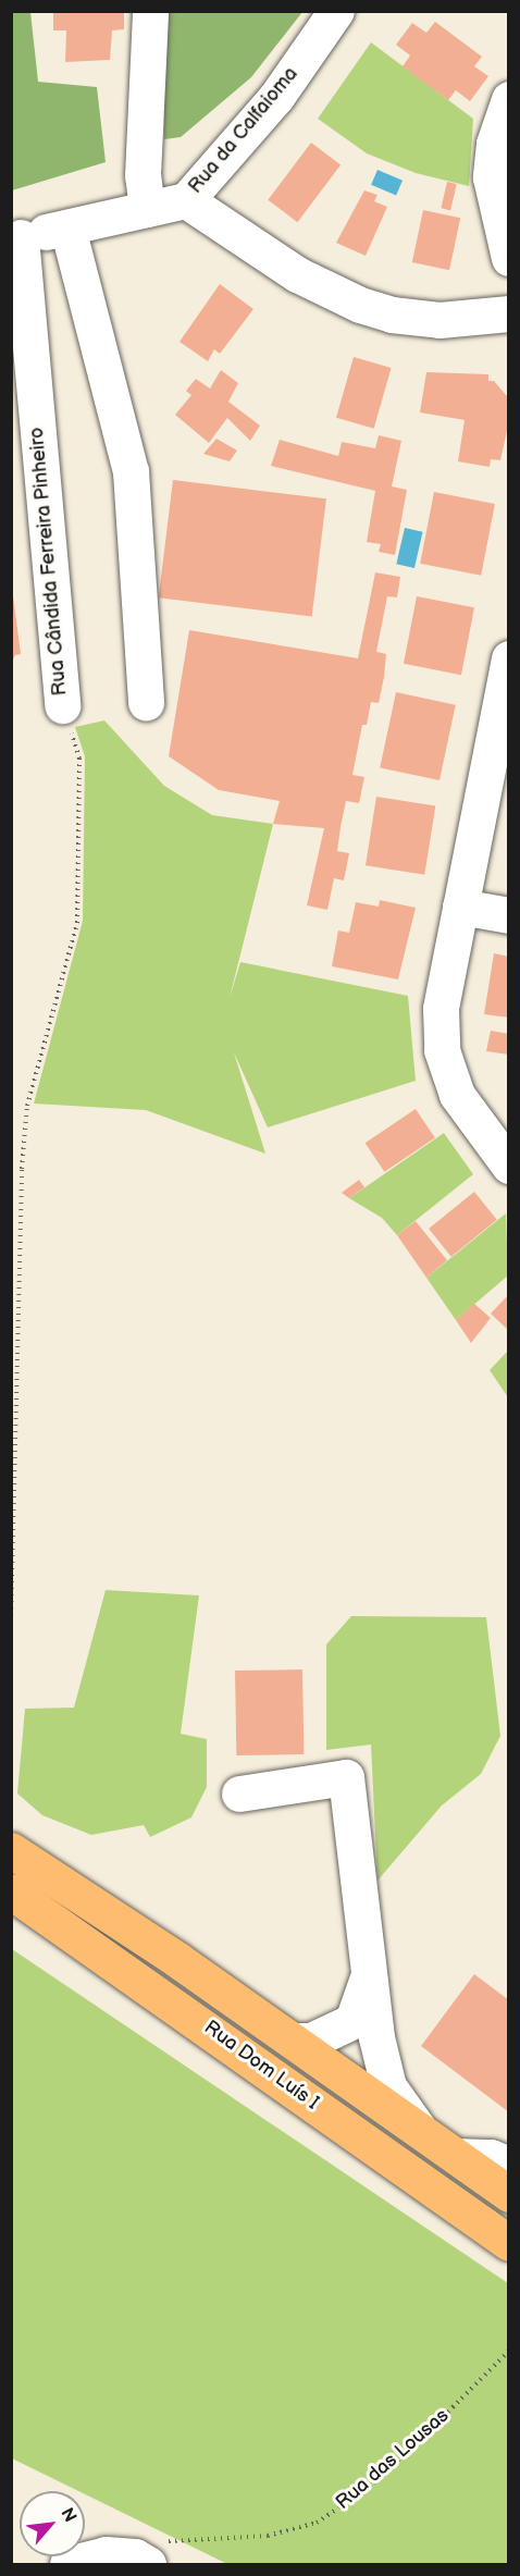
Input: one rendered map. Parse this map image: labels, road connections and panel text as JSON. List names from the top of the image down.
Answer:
{
  "streets": {
    "main road": ["Rua Dom Luís I"],
    "street": ["Rua da Calfaioma", "Rua Cândida Ferreira Pinheiro"],
    "path": ["Rua das Lousas"]
  },
  "crossings": [
    ["Rua da Calfaioma", "Rua Cândida Ferreira Pinheiro"]
  ],
  "north": "top right"
}
